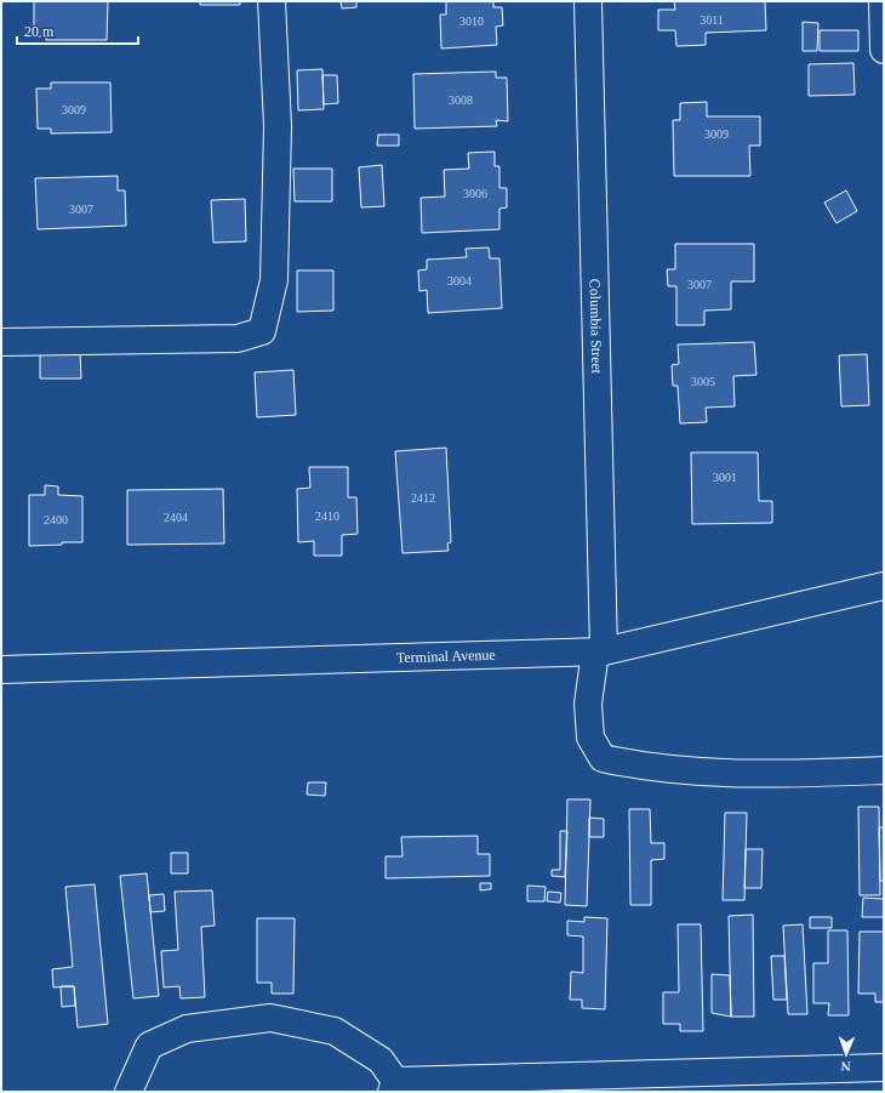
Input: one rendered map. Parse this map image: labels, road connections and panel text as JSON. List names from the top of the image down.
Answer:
{
  "streets": {
    "street": ["Columbia Street", "Terminal Avenue"]
  },
  "crossings": [
    ["Columbia Street", "Terminal Avenue"]
  ],
  "house_numbers": [
    "3011",
    "3010",
    "3008",
    "3009",
    "3009",
    "3006",
    "3007",
    "3004",
    "3007",
    "3005",
    "3001",
    "2412",
    "2410",
    "2404",
    "2400"
  ],
  "scale_bar": "20 m",
  "north": "bottom"
}
